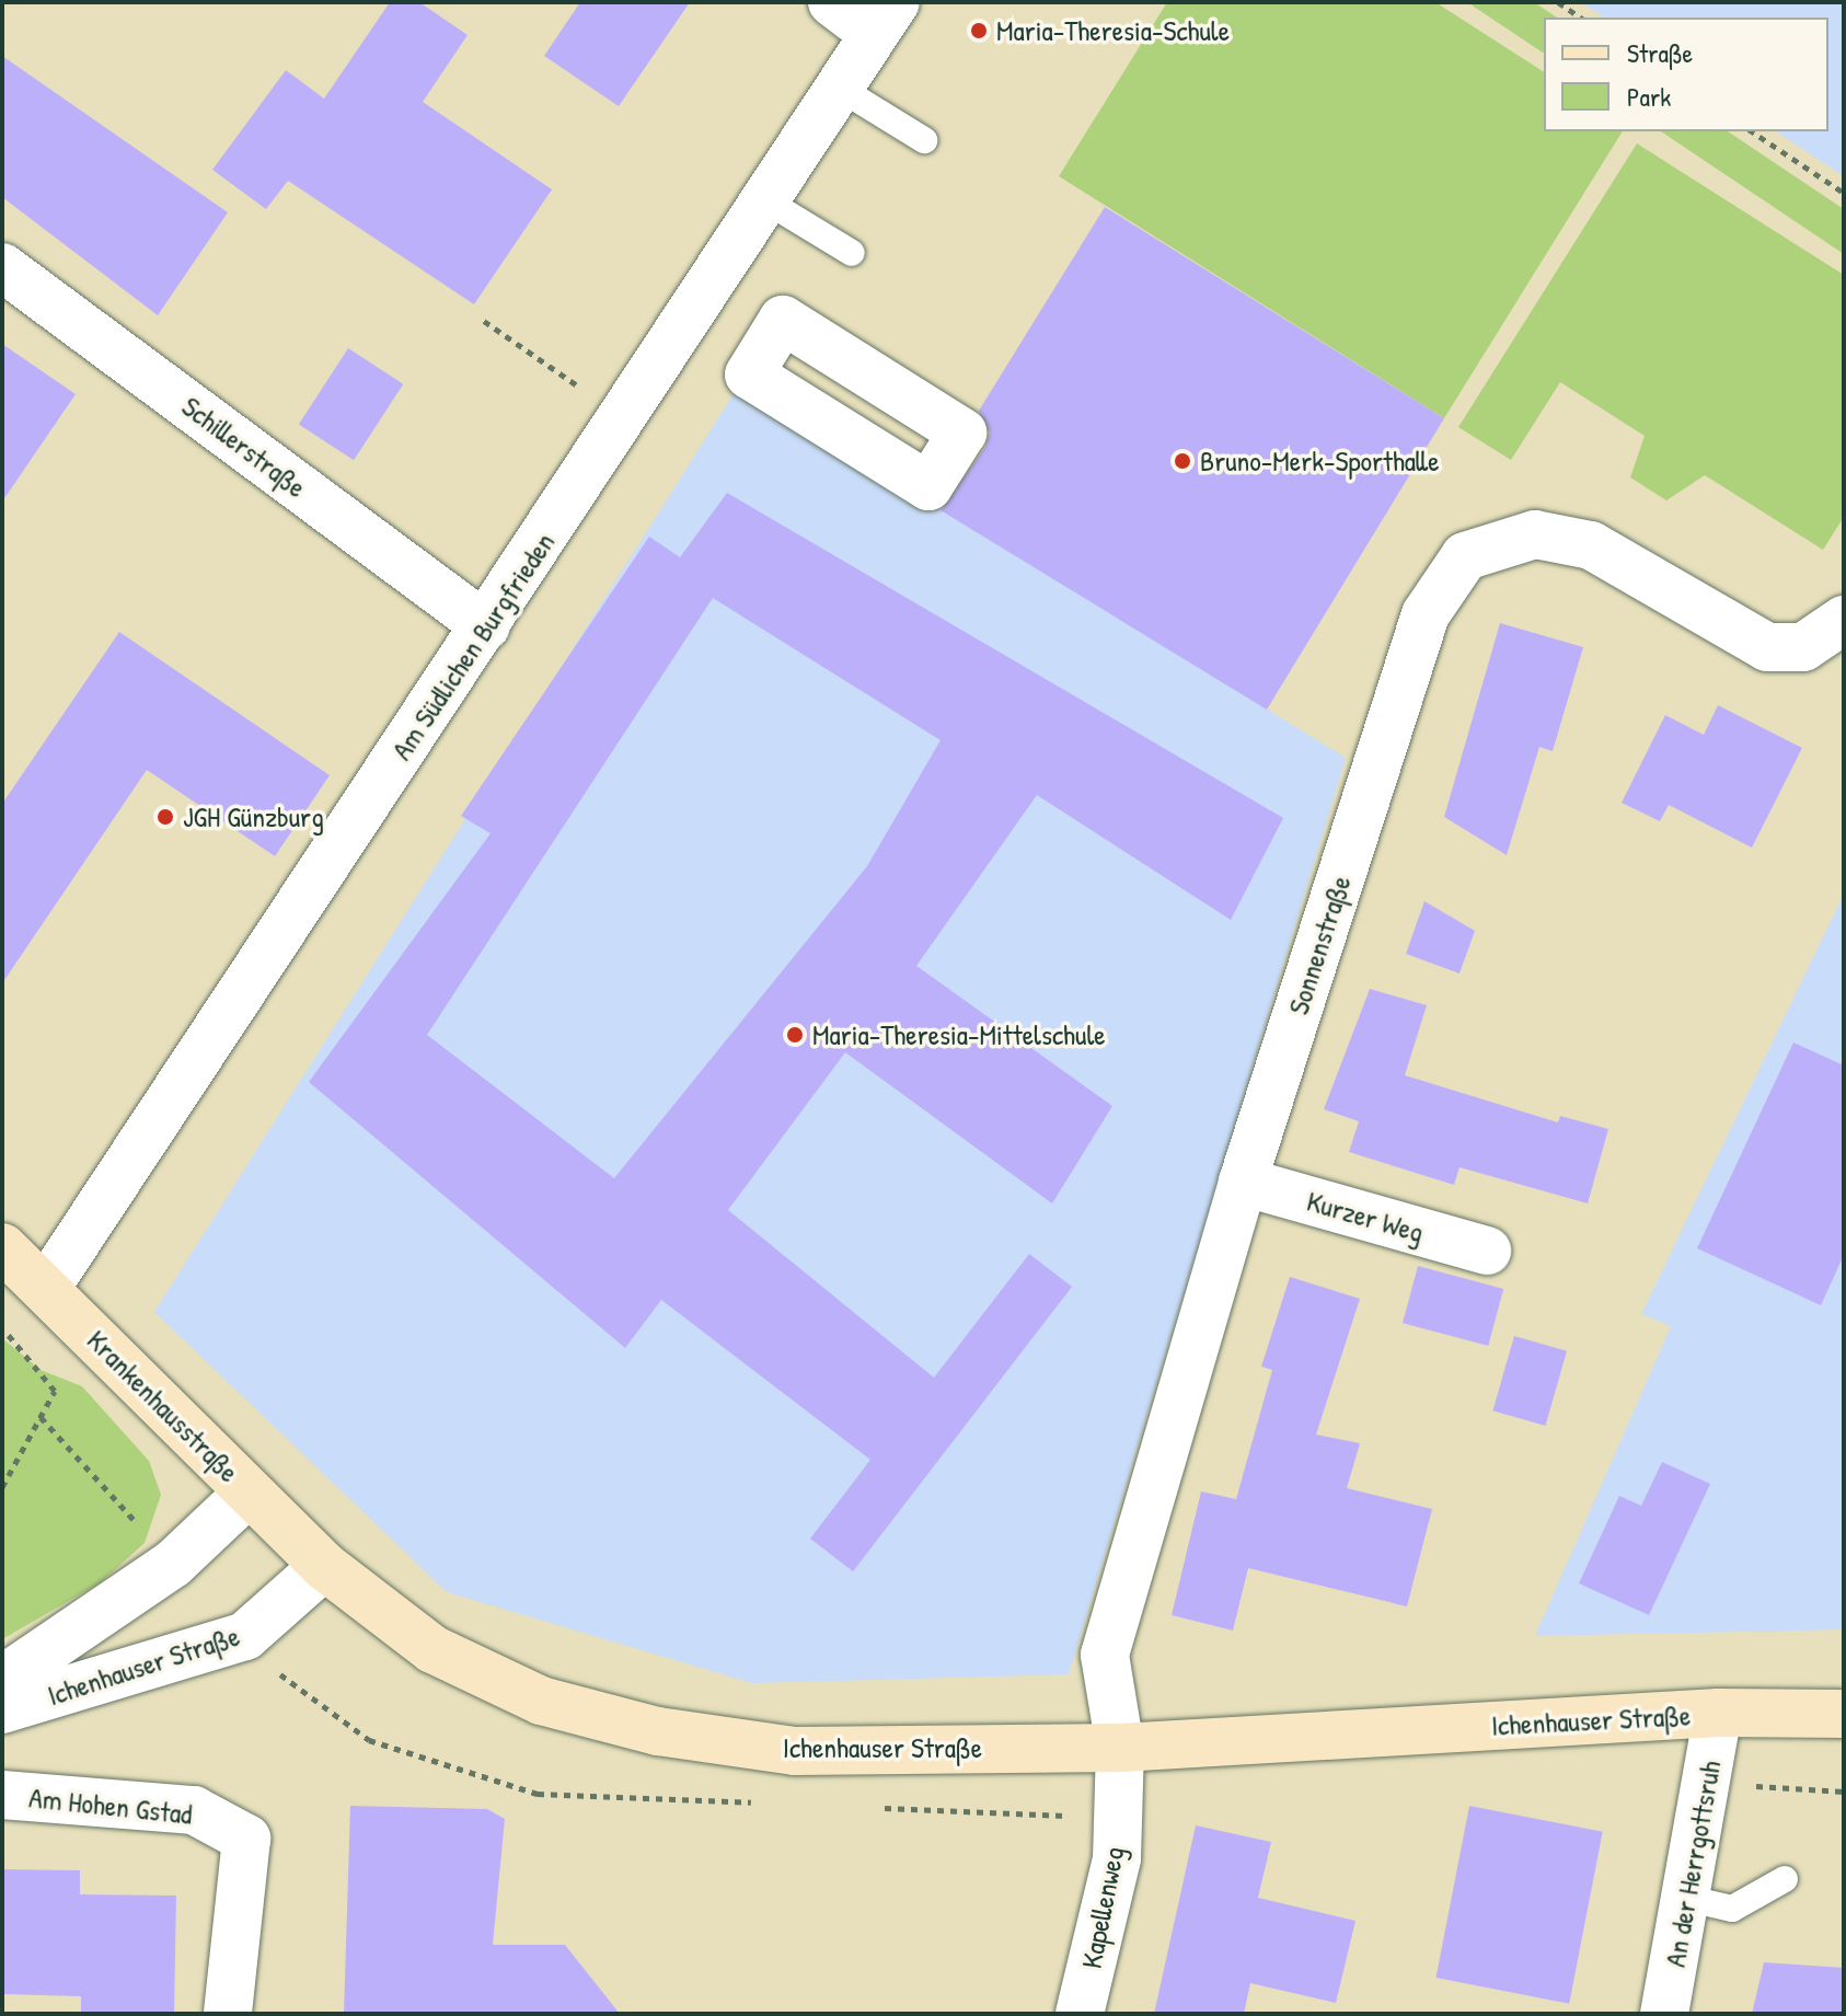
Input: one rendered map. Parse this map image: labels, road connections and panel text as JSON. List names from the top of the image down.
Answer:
{
  "streets": {
    "street": [
      "Schillerstraße",
      "Am Südlichen Burgfrieden",
      "Sonnenstraße",
      "Kurzer Weg",
      "Krankenhausstraße",
      "Ichenhauser Straße",
      "Am Hohen Gstad",
      "An der Herrgottsruh",
      "Kapellenweg"
    ]
  },
  "crossings": [
    ["Schillerstraße", "Am Südlichen Burgfrieden"],
    ["Am Südlichen Burgfrieden", "Krankenhausstraße"],
    ["Sonnenstraße", "Kurzer Weg"],
    ["Sonnenstraße", "Ichenhauser Straße"],
    ["Sonnenstraße", "Kapellenweg"],
    ["Krankenhausstraße", "Ichenhauser Straße"],
    ["Ichenhauser Straße", "An der Herrgottsruh"],
    ["Ichenhauser Straße", "Kapellenweg"]
  ],
  "places": [
    "Maria-Theresia-Schule",
    "Bruno-Merk-Sporthalle",
    "JGH Günzburg",
    "Maria-Theresia-Mittelschule"
  ],
  "legend": ["Straße", "Park"]
}
